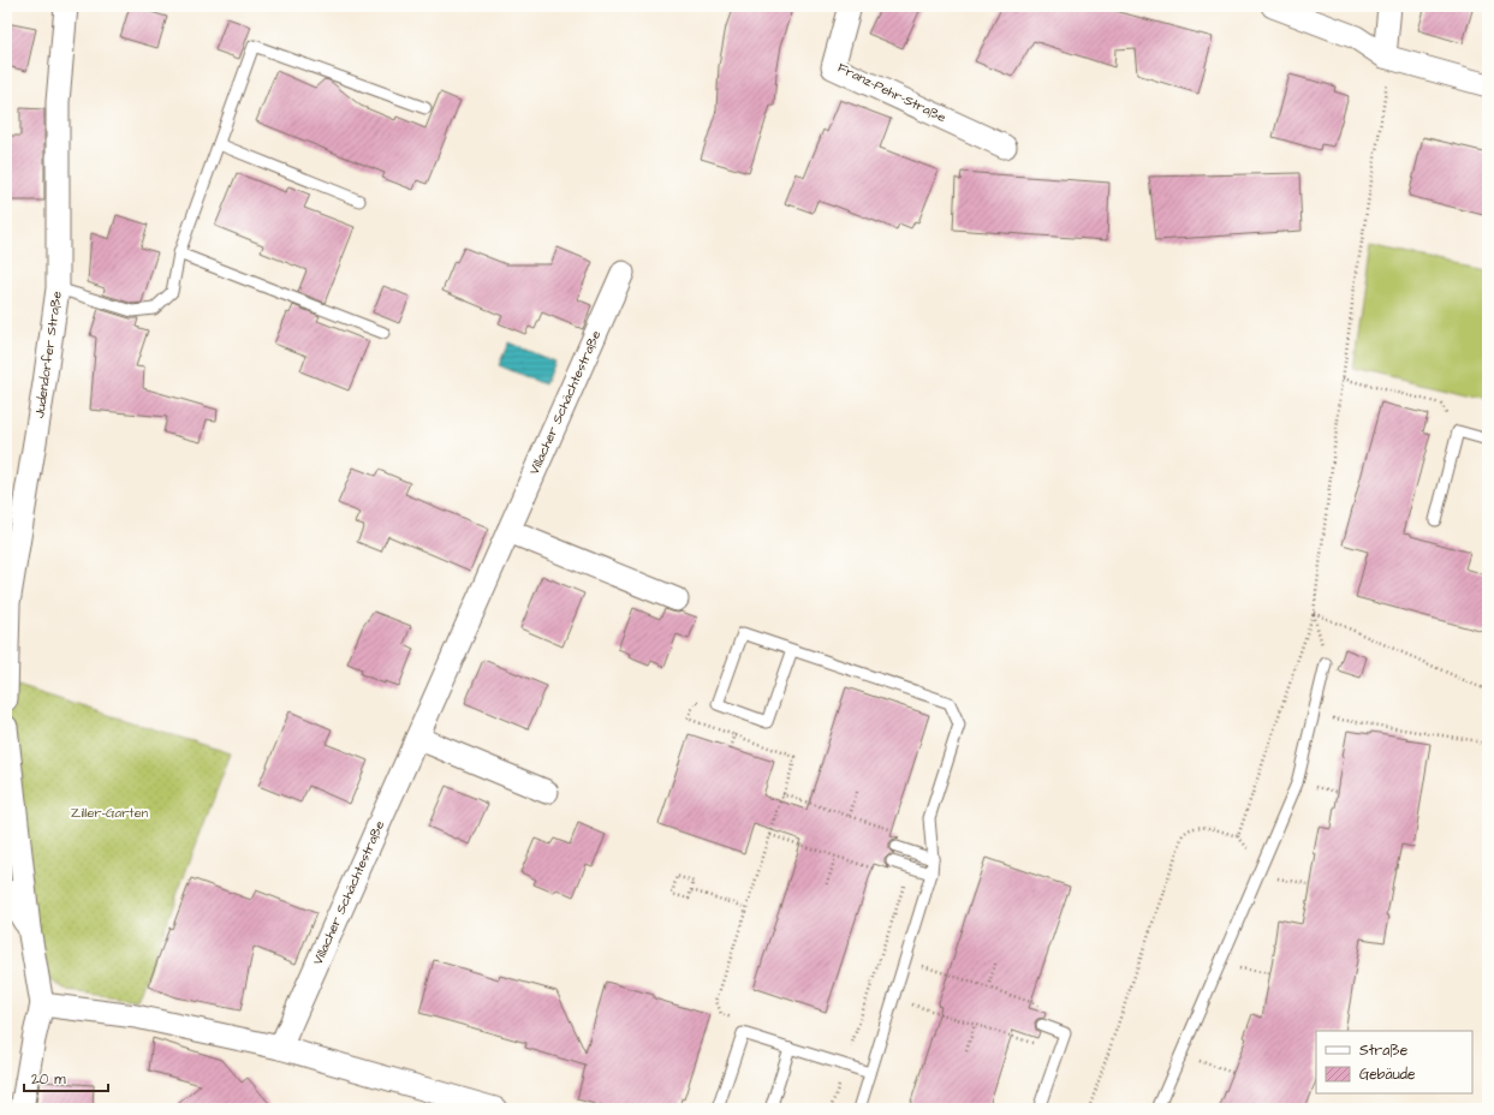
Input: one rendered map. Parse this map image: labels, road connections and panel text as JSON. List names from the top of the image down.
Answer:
{
  "streets": {
    "street": ["Franz-Pehr-Straße", "Judendorfer Straße", "Villacher Schächtestraße"]
  },
  "parks": ["Ziller-Garten"],
  "legend": ["Straße", "Gebäude"],
  "scale_bar": "20 m"
}
